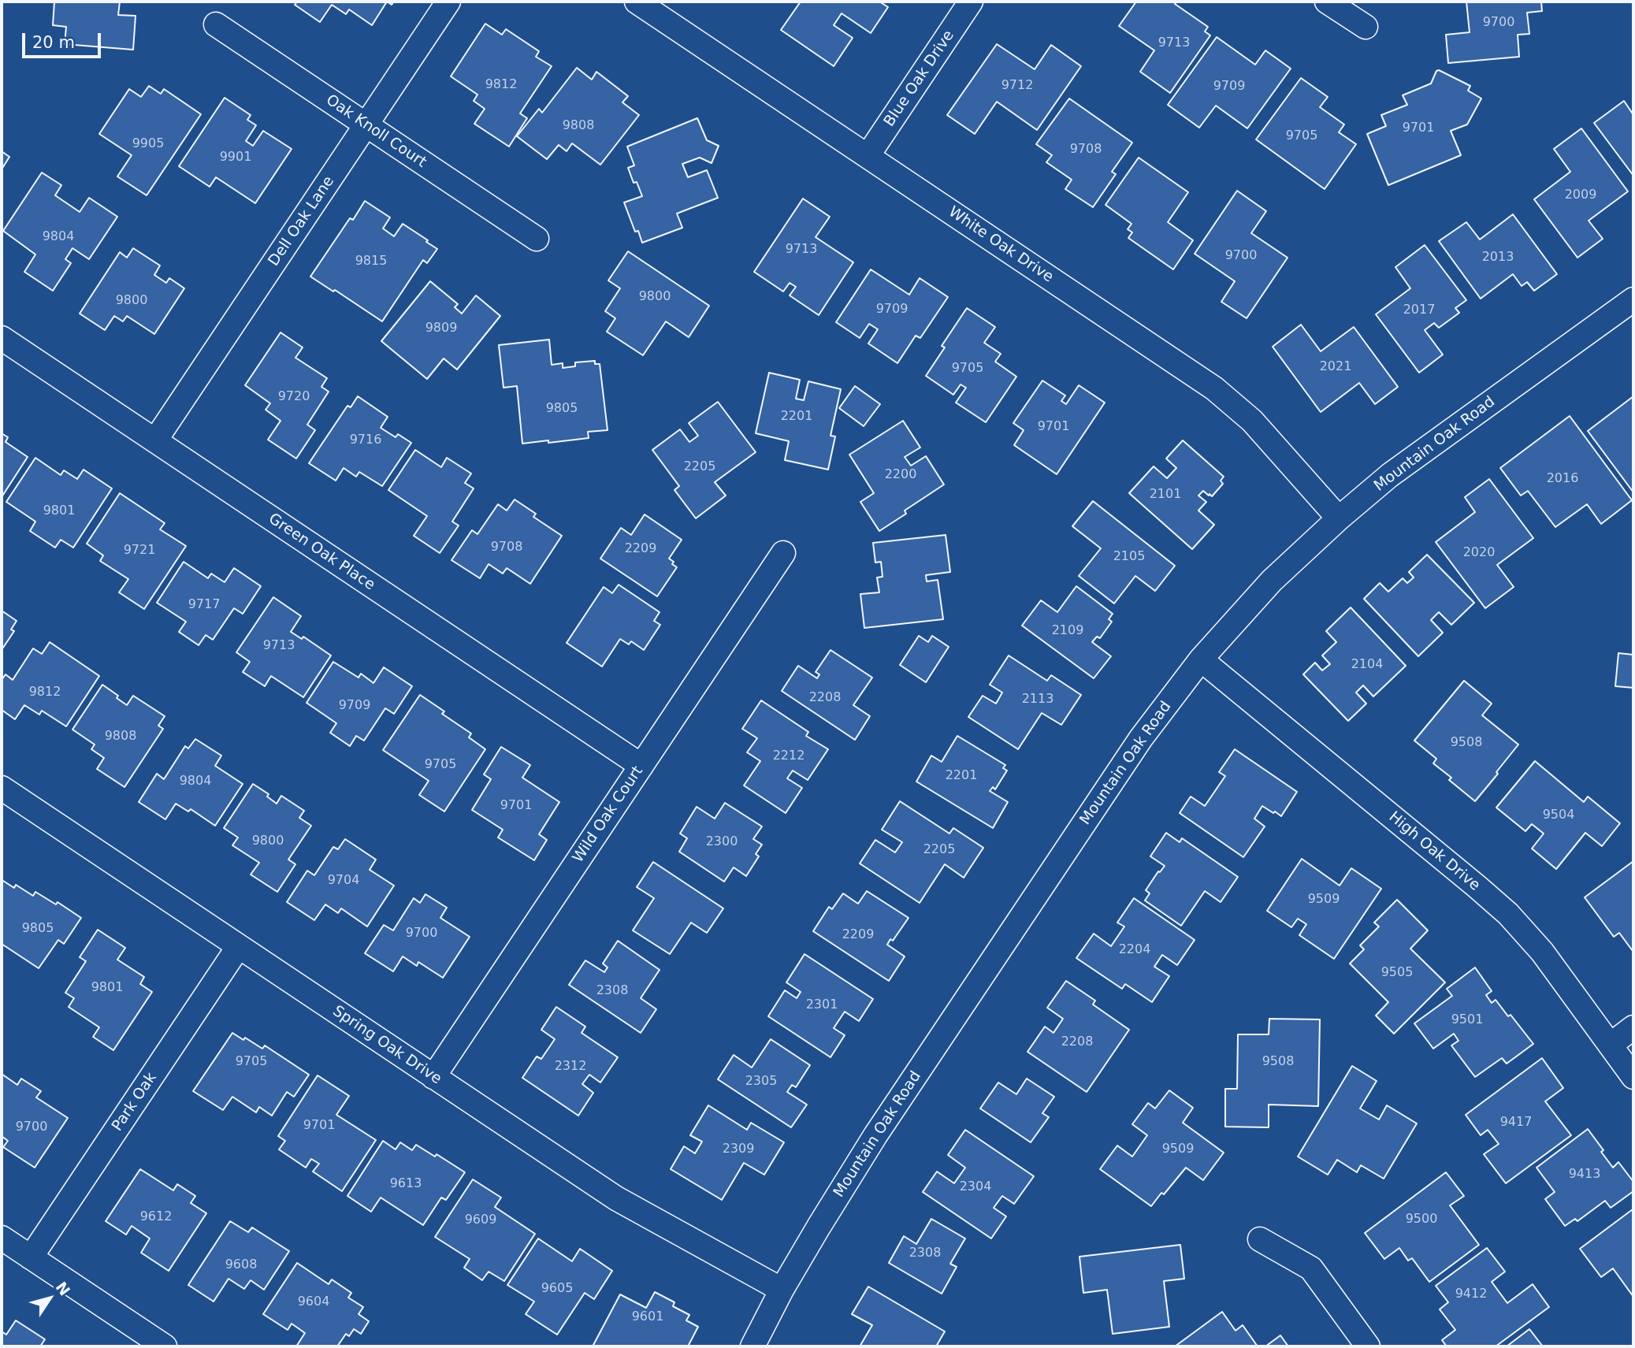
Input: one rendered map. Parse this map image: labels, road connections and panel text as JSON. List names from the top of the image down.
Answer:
{
  "streets": {
    "street": [
      "Blue Oak Drive",
      "Oak Knoll Court",
      "Dell Oak Lane",
      "White Oak Drive",
      "Mountain Oak Road",
      "Green Oak Place",
      "Wild Oak Court",
      "High Oak Drive",
      "Spring Oak Drive",
      "Park Oak"
    ]
  },
  "crossings": [
    ["Blue Oak Drive", "White Oak Drive"],
    ["Oak Knoll Court", "Dell Oak Lane"],
    ["Dell Oak Lane", "Green Oak Place"],
    ["White Oak Drive", "Mountain Oak Road"],
    ["Mountain Oak Road", "High Oak Drive"],
    ["Mountain Oak Road", "Spring Oak Drive"],
    ["Green Oak Place", "Wild Oak Court"],
    ["Wild Oak Court", "Spring Oak Drive"],
    ["Spring Oak Drive", "Park Oak"]
  ],
  "house_numbers": [
    "9700",
    "9713",
    "9812",
    "9712",
    "9709",
    "9808",
    "9701",
    "9705",
    "9905",
    "9708",
    "9901",
    "2009",
    "9804",
    "9713",
    "9700",
    "2013",
    "9815",
    "9800",
    "9800",
    "9709",
    "2017",
    "9809",
    "2021",
    "9705",
    "9720",
    "9805",
    "2201",
    "9701",
    "9716",
    "2205",
    "2200",
    "2016",
    "2101",
    "9801",
    "9708",
    "2209",
    "9721",
    "2020",
    "2105",
    "9717",
    "2109",
    "9713",
    "2104",
    "9812",
    "2208",
    "2113",
    "9709",
    "9808",
    "9508",
    "2212",
    "9705",
    "2201",
    "9804",
    "9701",
    "9504",
    "9800",
    "2300",
    "2205",
    "9704",
    "9509",
    "9805",
    "9700",
    "2209",
    "2204",
    "9505",
    "9801",
    "2308",
    "2301",
    "9501",
    "2208",
    "9705",
    "9508",
    "2312",
    "2305",
    "9417",
    "9701",
    "9700",
    "2309",
    "9509",
    "9413",
    "9613",
    "2304",
    "9612",
    "9500",
    "9609",
    "2308",
    "9608",
    "9605",
    "9412",
    "9604",
    "9601"
  ],
  "scale_bar": "20 m",
  "north": "top right"
}
